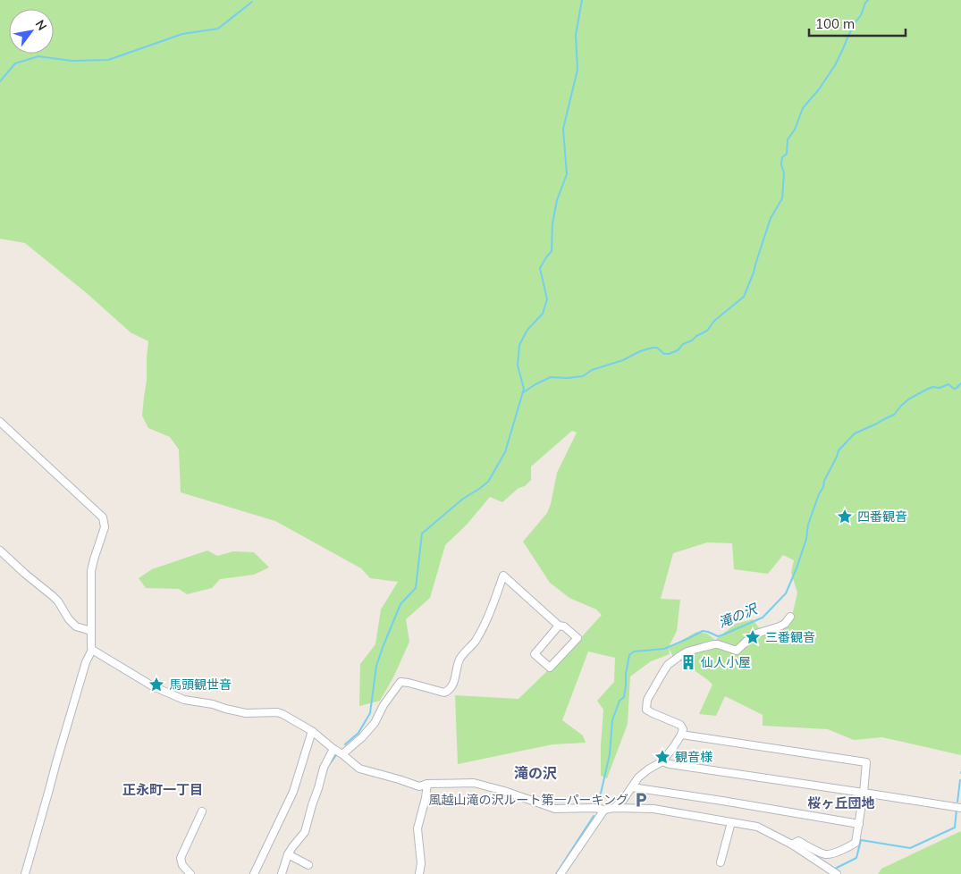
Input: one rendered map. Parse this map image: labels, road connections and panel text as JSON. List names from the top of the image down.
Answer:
{
  "districts": ["滝の沢", "正永町一丁目", "桜ヶ丘団地"],
  "water": ["滝の沢"],
  "places": {
    "place": [
      "四番観音",
      "三番観音",
      "馬頭観世音",
      "観音様"
    ],
    "building": ["仙人小屋"],
    "parking": ["風越山滝の沢ルート第一パーキング"]
  },
  "scale_bar": "100 m",
  "north": "top right"
}
